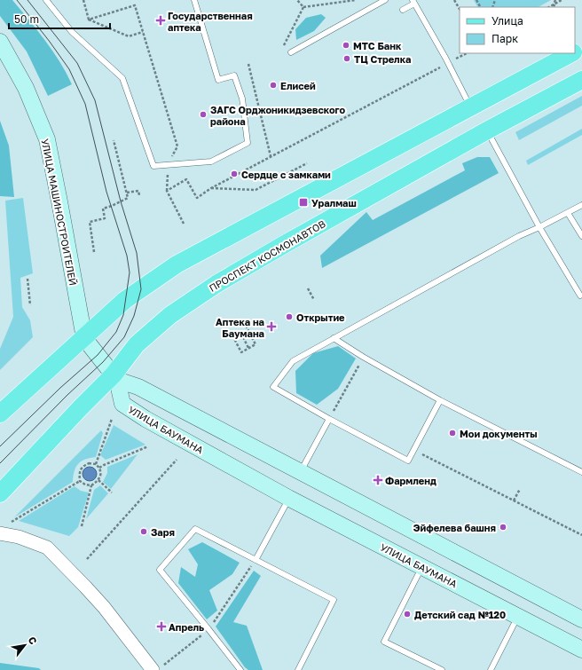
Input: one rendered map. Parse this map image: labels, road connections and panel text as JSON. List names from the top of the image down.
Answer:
{
  "streets": {
    "main road": ["УЛИЦА МАШИНОСТРОИТЕЛЕЙ", "ПРОСПЕКТ КОСМОНАВТОВ", "УЛИЦА БАУМАНА"]
  },
  "crossings": [
    ["УЛИЦА МАШИНОСТРОИТЕЛЕЙ", "ПРОСПЕКТ КОСМОНАВТОВ"],
    ["УЛИЦА МАШИНОСТРОИТЕЛЕЙ", "УЛИЦА БАУМАНА"],
    ["ПРОСПЕКТ КОСМОНАВТОВ", "УЛИЦА БАУМАНА"]
  ],
  "places": {
    "health": [
      "Государственная аптека",
      "Аптека на Баумана",
      "Фармленд",
      "Апрель"
    ],
    "other": [
      "МТС Банк",
      "ТЦ Стрелка",
      "Елисей",
      "ЗАГС Орджоникидзевского района",
      "Сердце с замками",
      "Открытие",
      "Мои документы",
      "Эйфелева башня",
      "Заря",
      "Детский сад №120"
    ],
    "transit": ["Уралмаш"]
  },
  "legend": ["Улица", "Парк"],
  "scale_bar": "50 m",
  "north": "top right"
}
